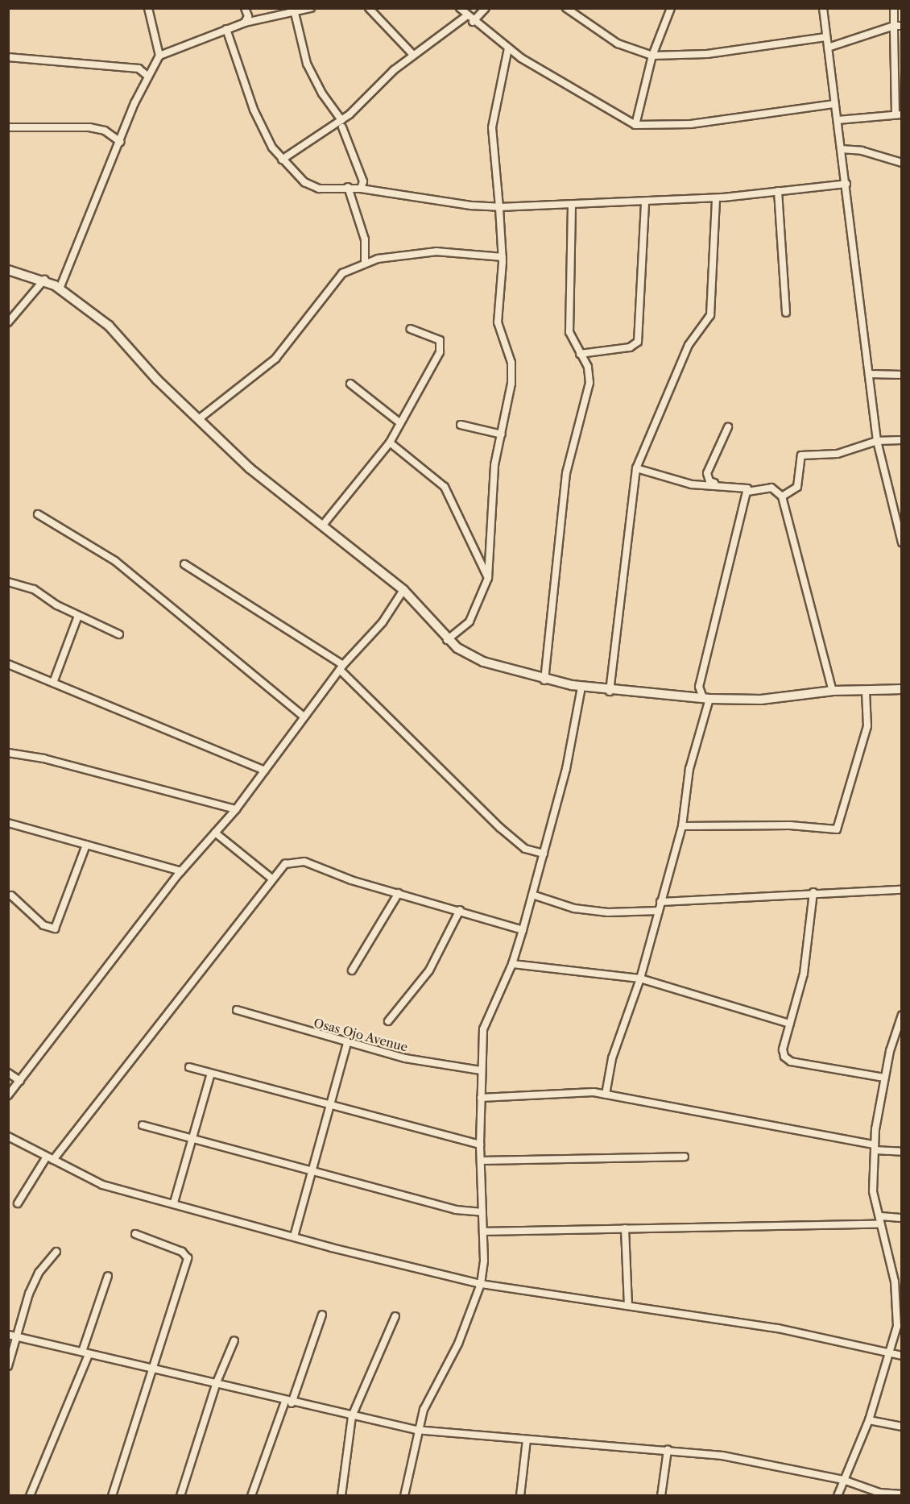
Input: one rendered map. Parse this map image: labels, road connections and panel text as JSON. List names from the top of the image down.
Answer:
{
  "streets": {
    "street": ["Osas Ojo Avenue"]
  }
}
